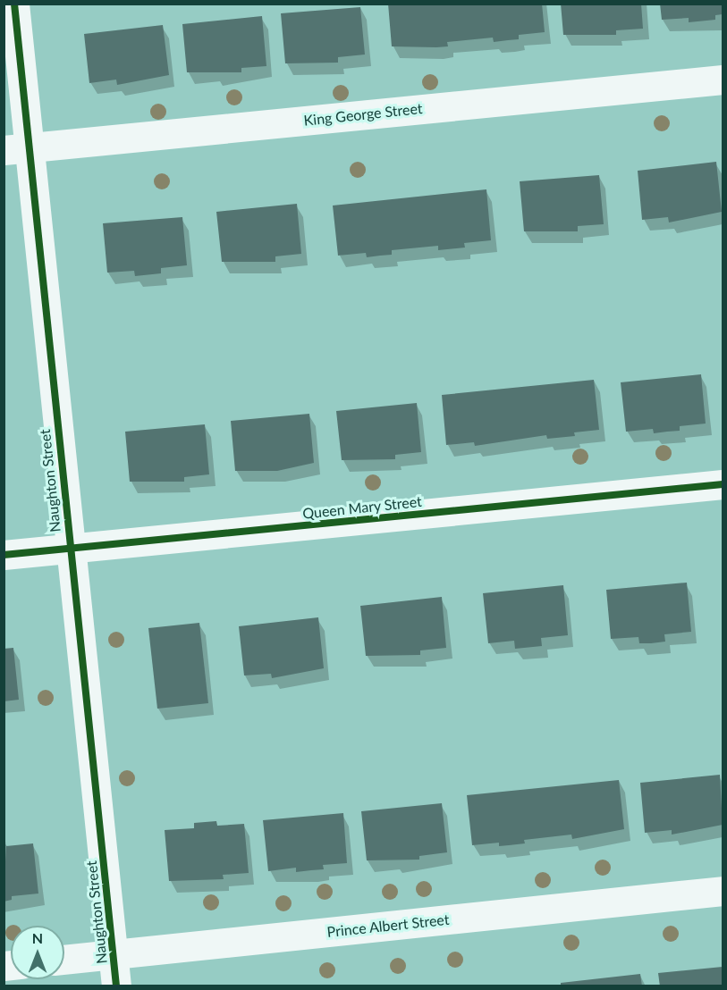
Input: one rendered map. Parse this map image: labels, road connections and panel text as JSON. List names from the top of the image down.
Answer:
{
  "streets": {
    "street": [
      "King George Street",
      "Naughton Street",
      "Queen Mary Street",
      "Prince Albert Street"
    ]
  },
  "crossings": [
    ["King George Street", "Naughton Street"],
    ["Naughton Street", "Queen Mary Street"],
    ["Naughton Street", "Prince Albert Street"]
  ],
  "north": "top"
}
